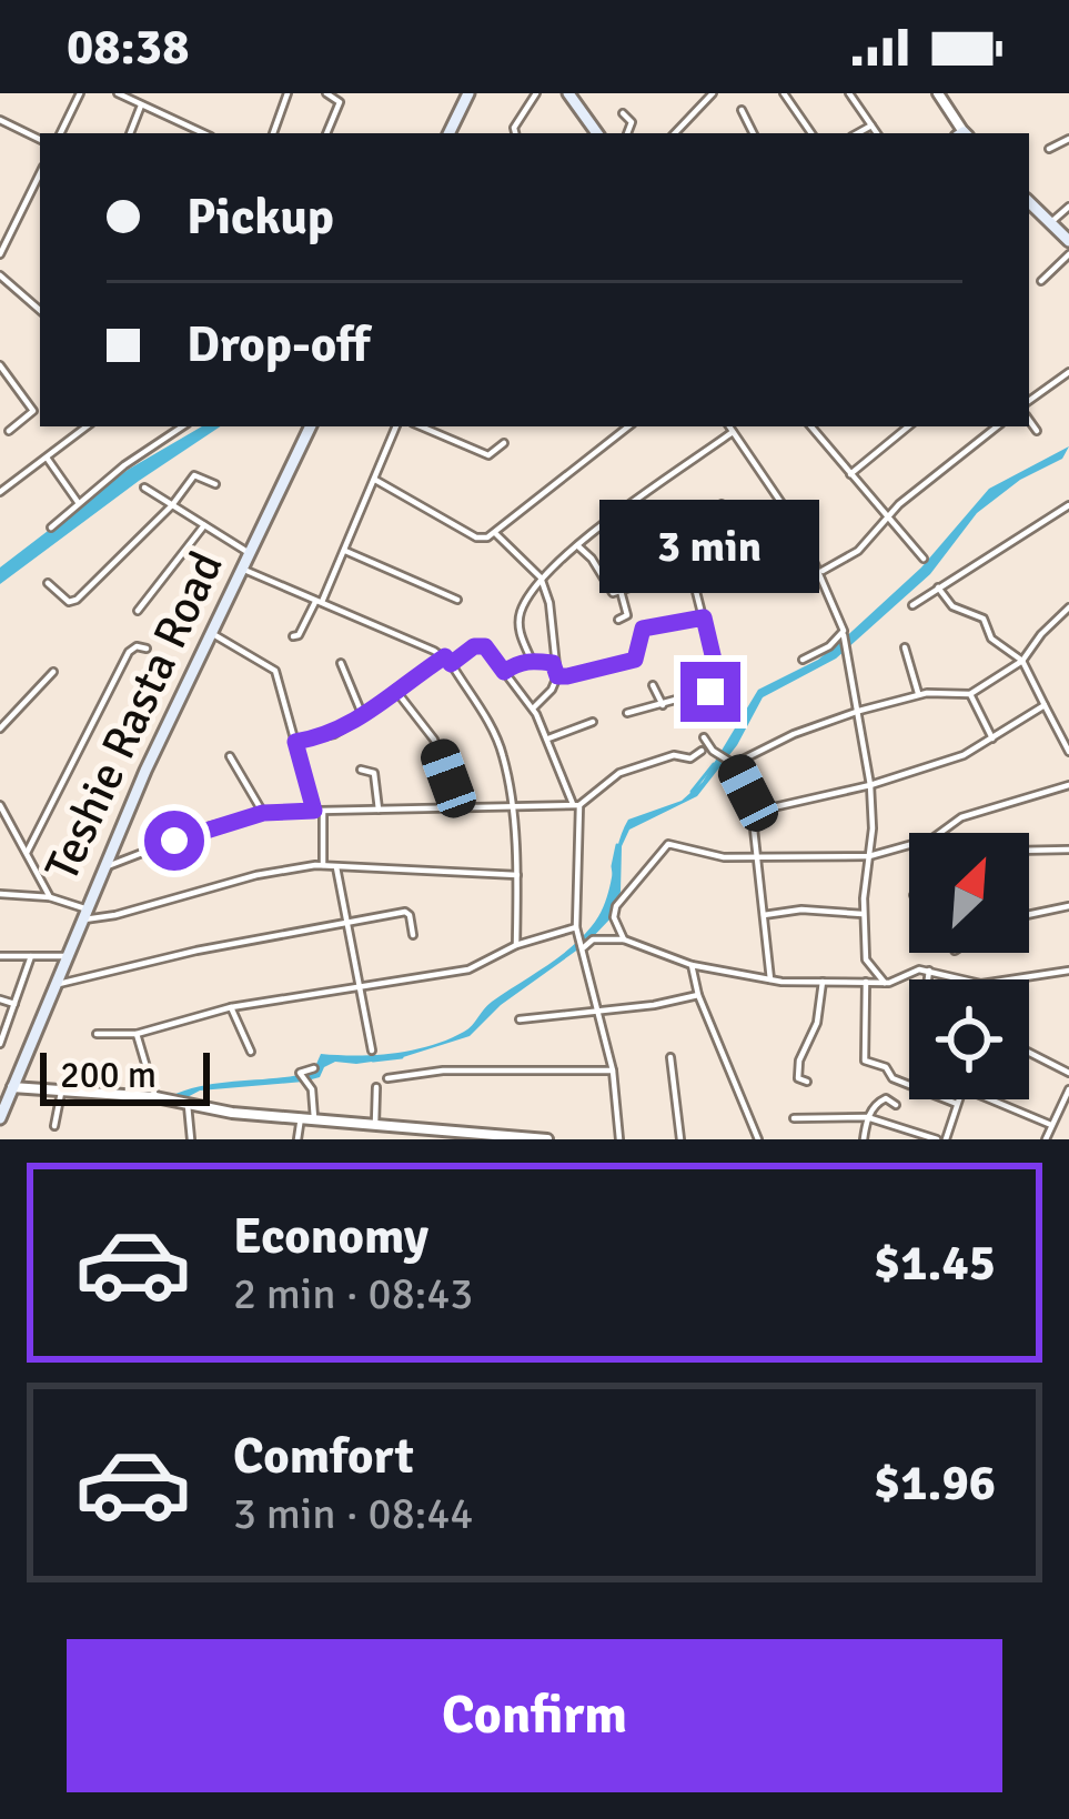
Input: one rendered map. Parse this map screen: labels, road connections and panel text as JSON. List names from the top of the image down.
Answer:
{
  "streets": {
    "main road": ["Teshie Rasta Road"]
  },
  "scale_bar": "200 m",
  "north": "top right",
  "page": {
    "status": "08:38",
    "banner": ["Pickup", "Drop-off"],
    "bubble": "3 min",
    "scale": "200 m",
    "list": [
      {
        "name": "Economy",
        "note": "2 min · 08:43",
        "value": "$1.45"
      },
      {
        "name": "Comfort",
        "note": "3 min · 08:44",
        "value": "$1.96"
      }
    ],
    "buttons": "Confirm"
  }
}
